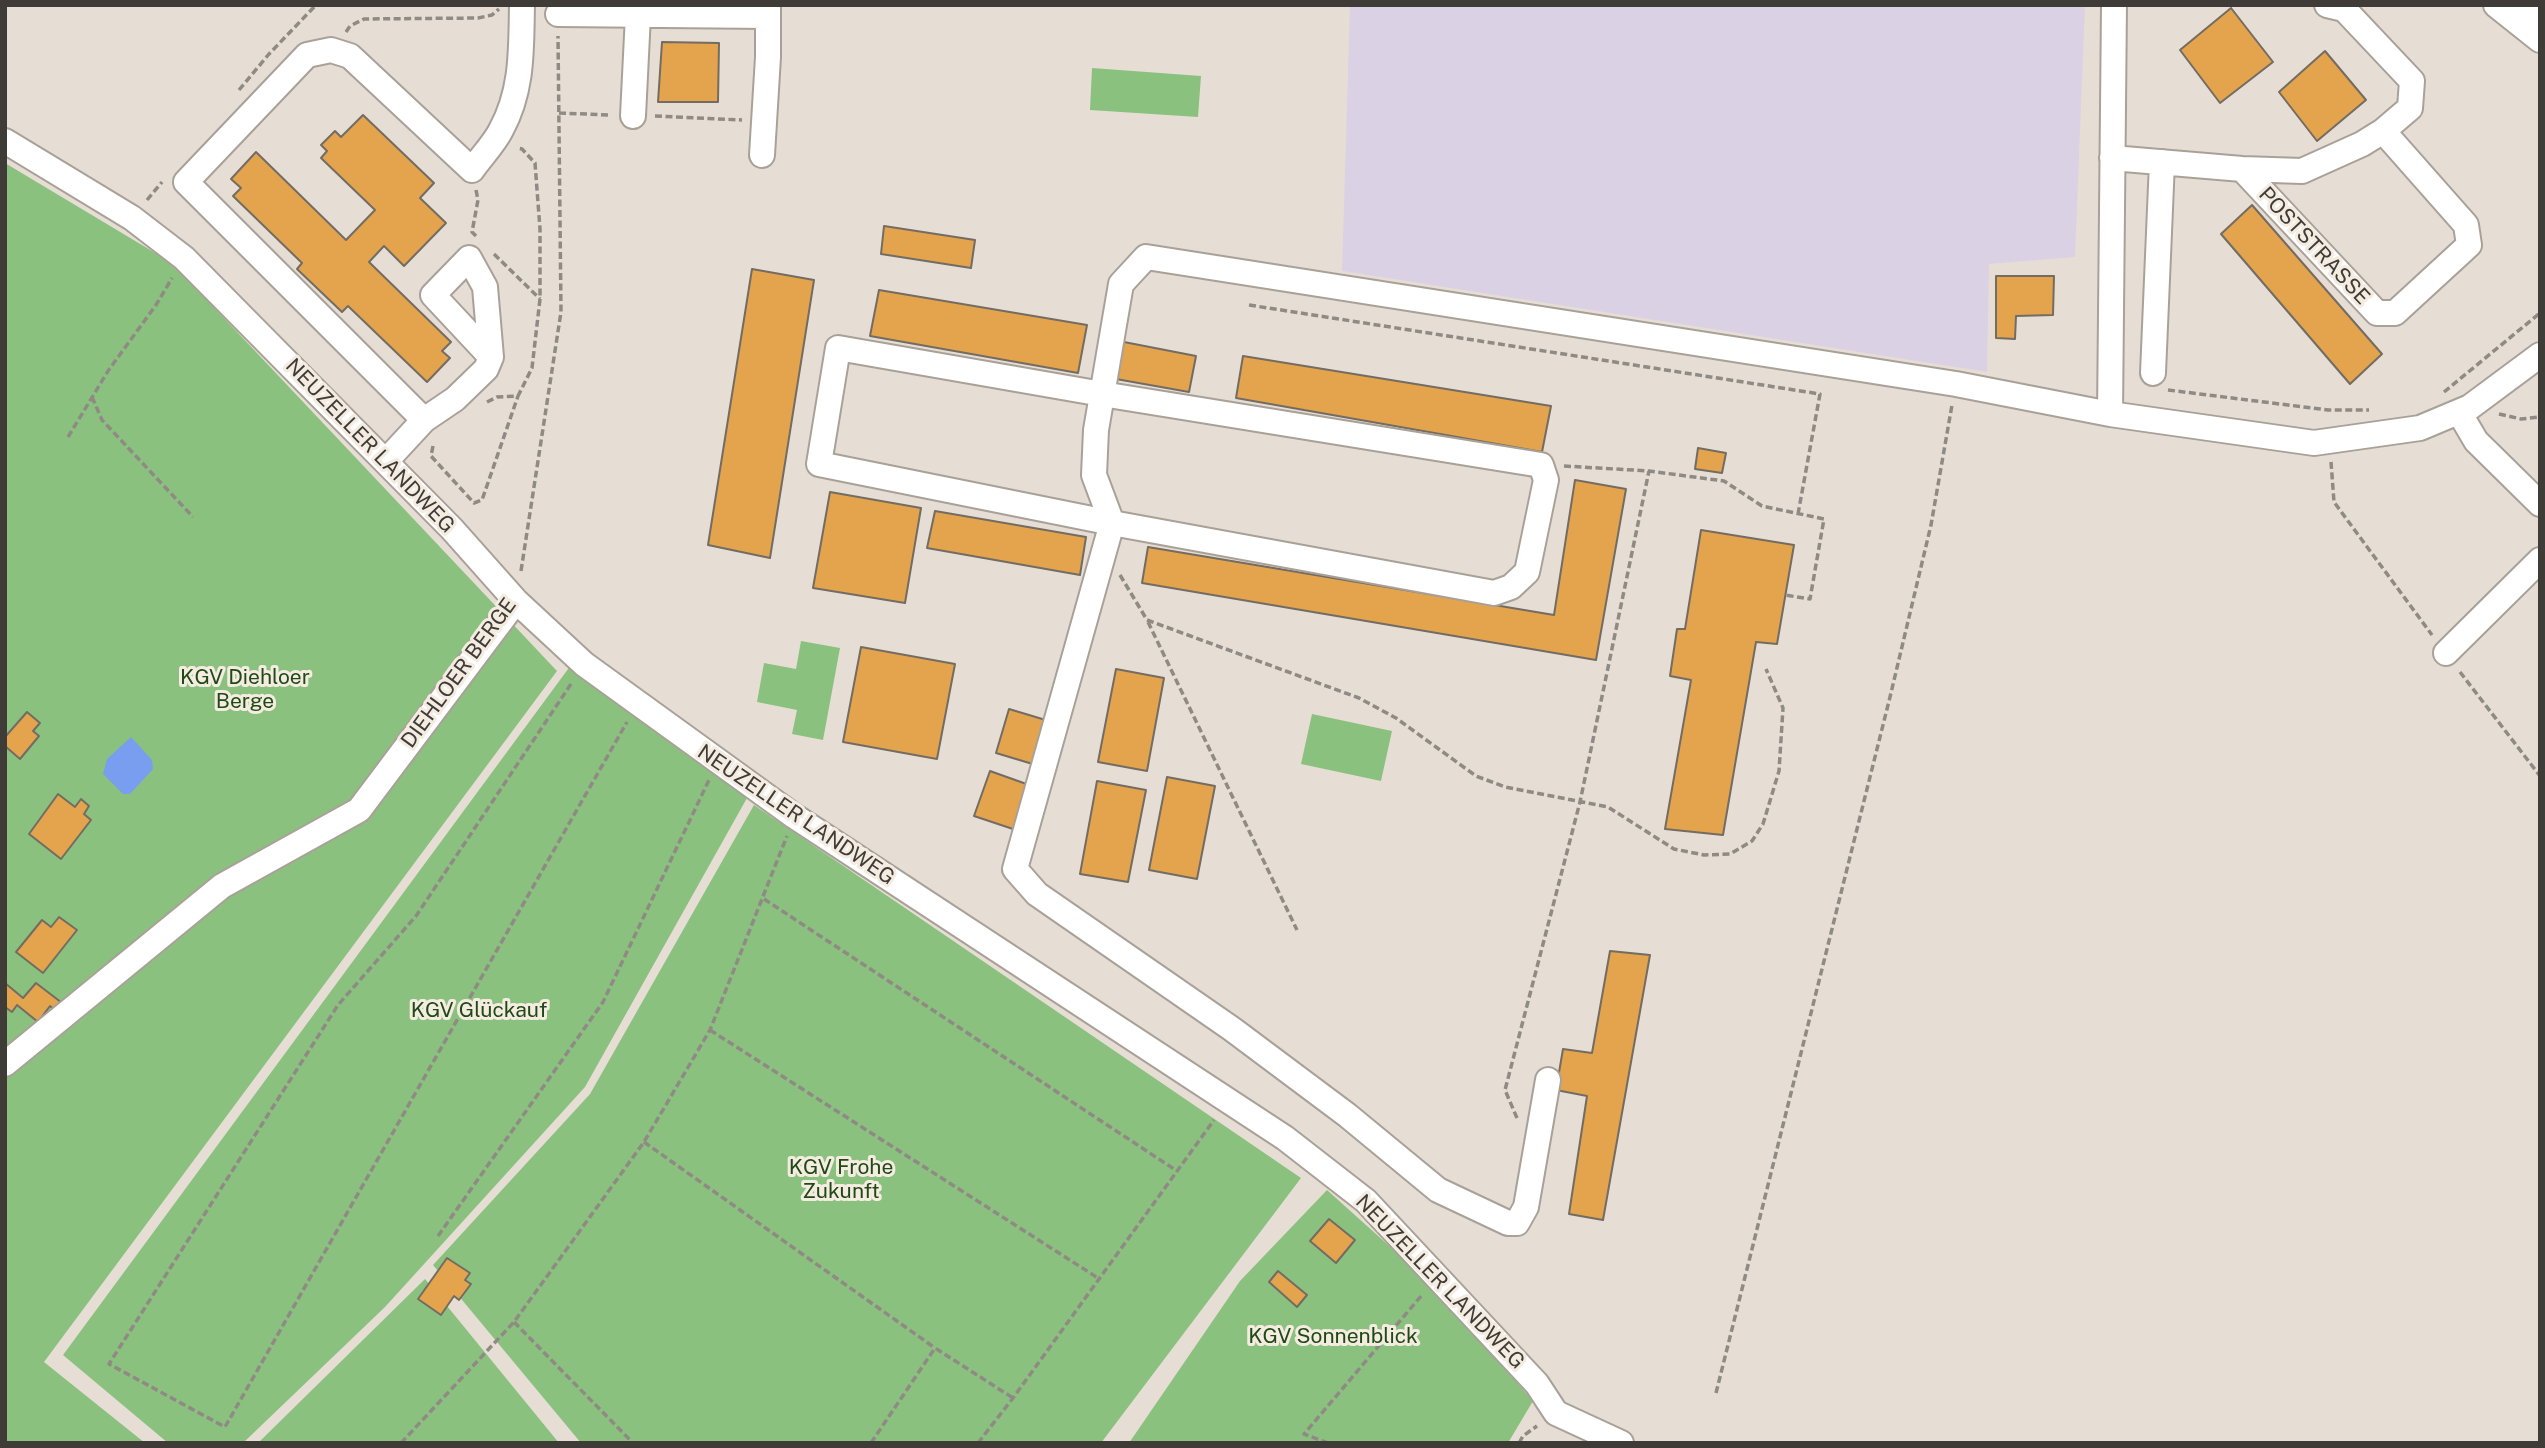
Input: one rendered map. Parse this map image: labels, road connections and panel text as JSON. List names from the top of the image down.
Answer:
{
  "streets": {
    "street": ["POSTSTRASSE", "NEUZELLER LANDWEG", "DIEHLOER BERGE"]
  },
  "crossings": [
    ["NEUZELLER LANDWEG", "DIEHLOER BERGE"]
  ],
  "parks": [
    "KGV Diehloer Berge",
    "KGV Glückauf",
    "KGV Frohe Zukunft",
    "KGV Sonnenblick"
  ]
}
